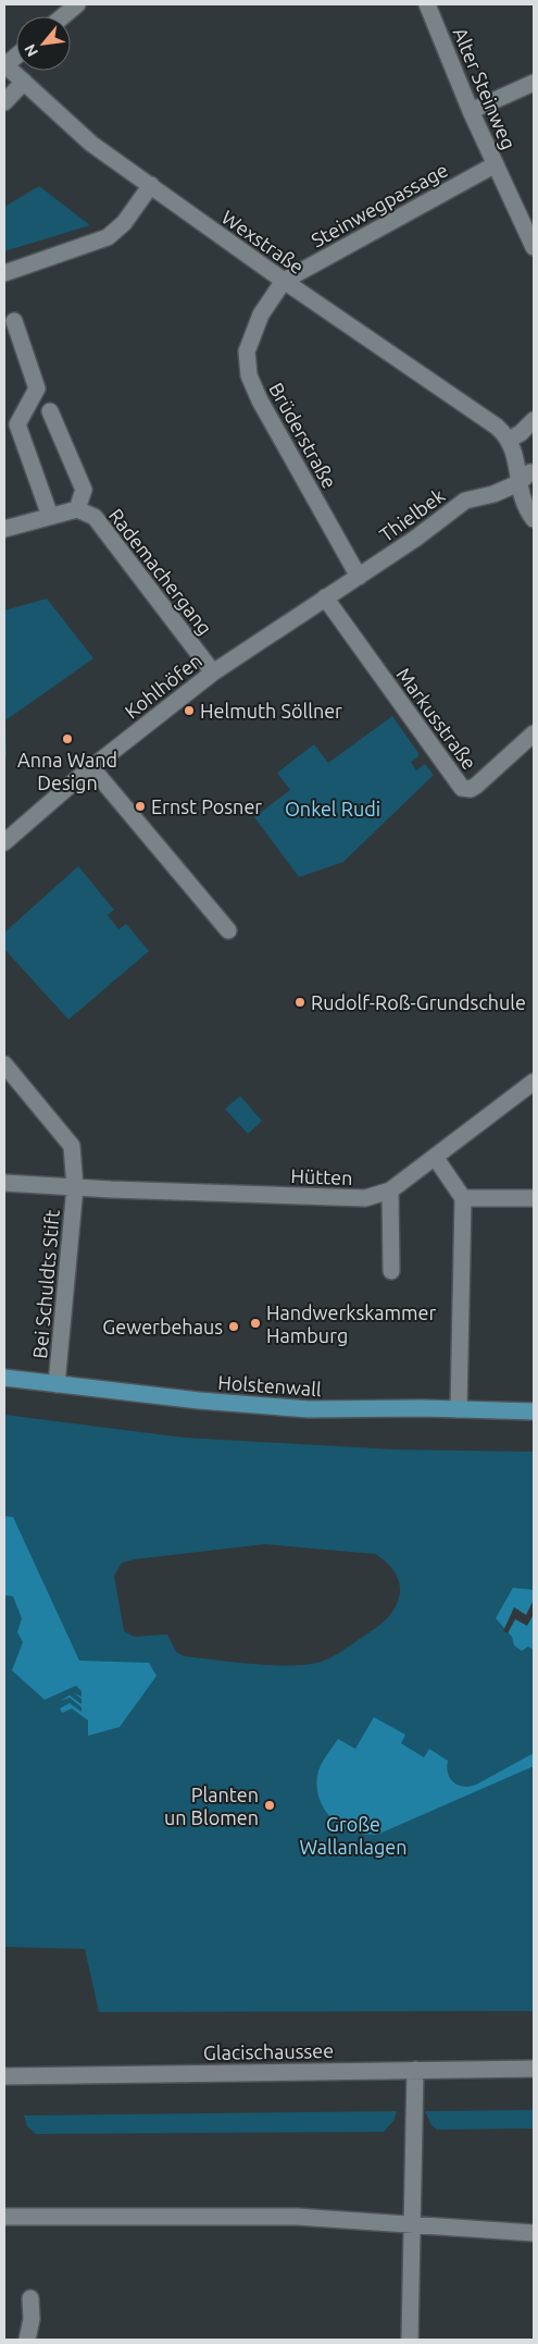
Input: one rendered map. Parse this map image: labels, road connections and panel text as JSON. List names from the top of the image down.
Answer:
{
  "streets": {
    "main road": ["Holstenwall"],
    "street": [
      "Alter Steinweg",
      "Steinwegpassage",
      "Wexstraße",
      "Brüderstraße",
      "Thielbek",
      "Rademachergang",
      "Kohlhöfen",
      "Markusstraße",
      "Hütten",
      "Bei Schuldts Stift",
      "Glacischaussee"
    ]
  },
  "crossings": [
    ["Alter Steinweg", "Steinwegpassage"],
    ["Steinwegpassage", "Wexstraße"],
    ["Steinwegpassage", "Brüderstraße"],
    ["Wexstraße", "Brüderstraße"],
    ["Brüderstraße", "Thielbek"],
    ["Brüderstraße", "Kohlhöfen"],
    ["Thielbek", "Kohlhöfen"],
    ["Rademachergang", "Kohlhöfen"],
    ["Kohlhöfen", "Markusstraße"],
    ["Hütten", "Bei Schuldts Stift"],
    ["Bei Schuldts Stift", "Holstenwall"]
  ],
  "parks": ["Onkel Rudi", "Große Wallanlagen"],
  "places": [
    "Helmuth Söllner",
    "Anna Wand Design",
    "Ernst Posner",
    "Rudolf-Roß-Grundschule",
    "Handwerkskammer Hamburg",
    "Gewerbehaus",
    "Planten un Blomen"
  ],
  "north": "bottom left"
}
